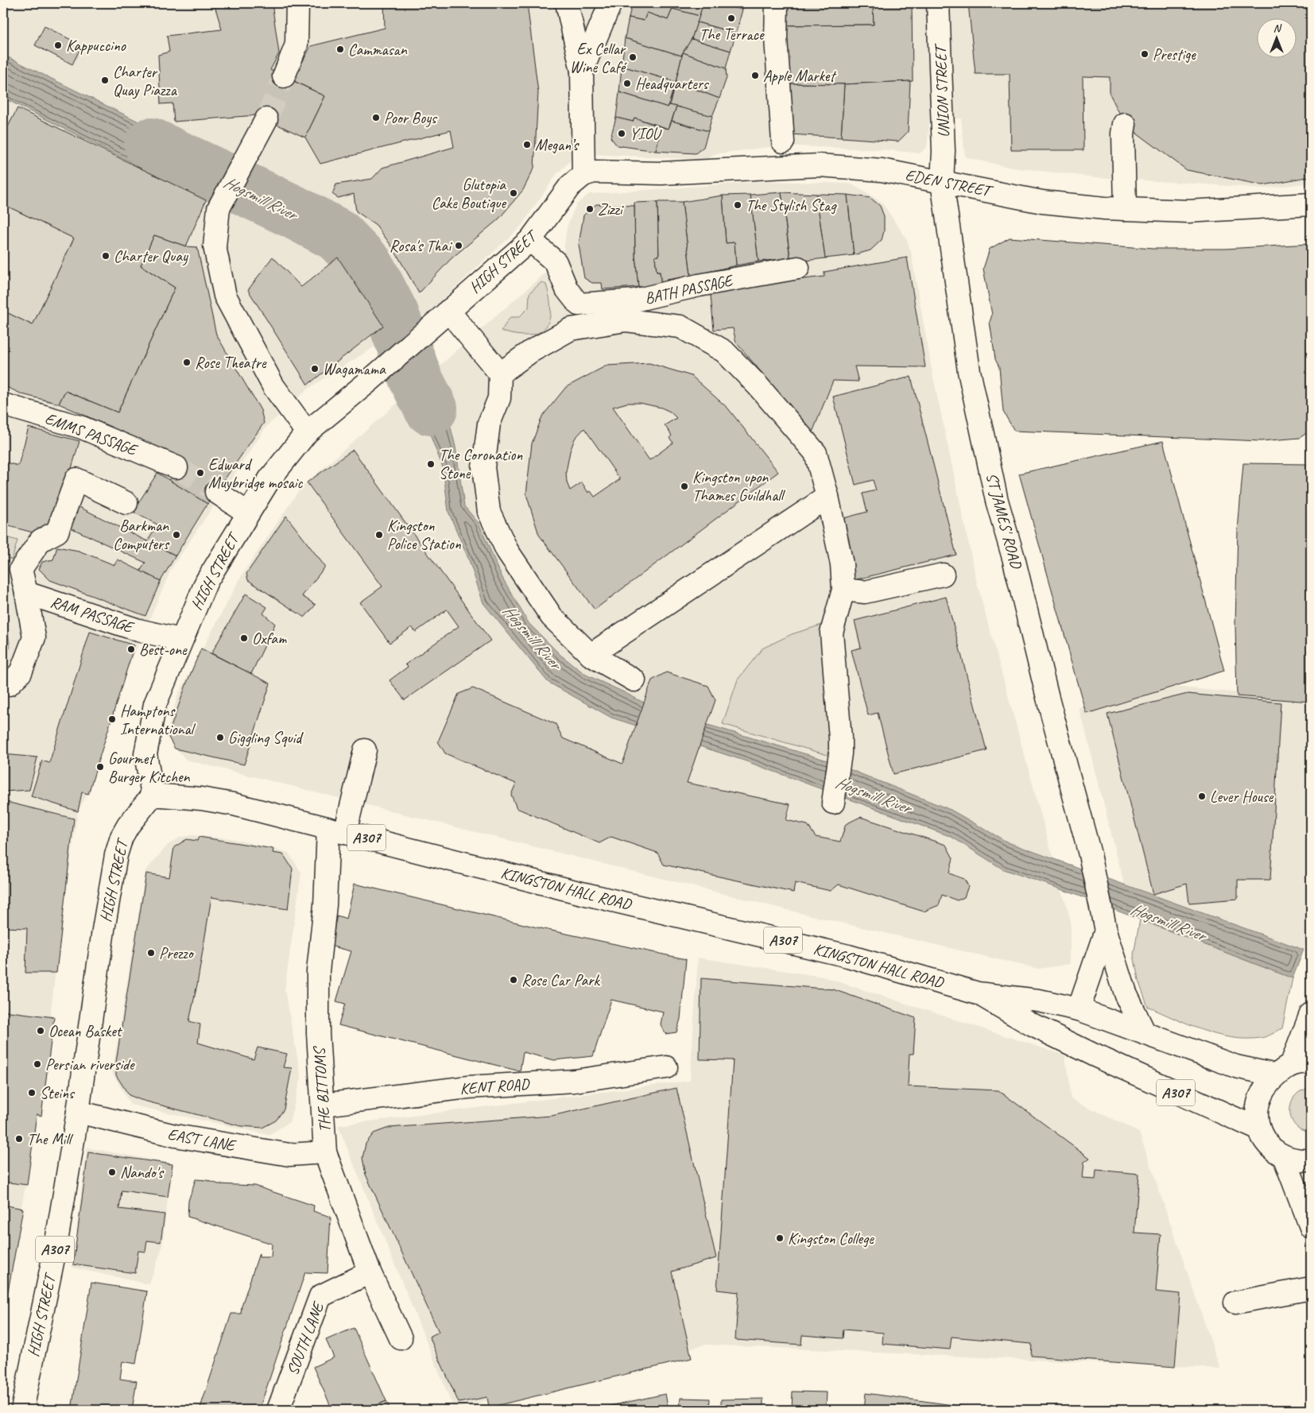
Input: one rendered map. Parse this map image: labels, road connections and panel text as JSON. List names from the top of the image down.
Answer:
{
  "streets": {
    "street": [
      "UNION STREET",
      "EDEN STREET",
      "HIGH STREET",
      "BATH PASSAGE",
      "EMMS PASSAGE",
      "ST JAMES' ROAD",
      "RAM PASSAGE",
      "A307",
      "KINGSTON HALL ROAD",
      "KENT ROAD",
      "THE BITTOMS",
      "EAST LANE",
      "SOUTH LANE"
    ]
  },
  "crossings": [
    ["UNION STREET", "EDEN STREET"],
    ["UNION STREET", "ST JAMES' ROAD"],
    ["EDEN STREET", "HIGH STREET"],
    ["EDEN STREET", "ST JAMES' ROAD"],
    ["HIGH STREET", "BATH PASSAGE"],
    ["HIGH STREET", "RAM PASSAGE"],
    ["HIGH STREET", "KINGSTON HALL ROAD"],
    ["HIGH STREET", "EAST LANE"],
    ["ST JAMES' ROAD", "KINGSTON HALL ROAD"],
    ["KINGSTON HALL ROAD", "THE BITTOMS"],
    ["KENT ROAD", "THE BITTOMS"],
    ["THE BITTOMS", "EAST LANE"],
    ["THE BITTOMS", "SOUTH LANE"]
  ],
  "water": ["Hogsmill River"],
  "places": [
    "The Terrace",
    "Kappuccino",
    "Cammasan",
    "Prestige",
    "Ex Cellar Wine Café",
    "Apple Market",
    "Charter Quay Piazza",
    "Headquarters",
    "Poor Boys",
    "YIOU",
    "Megan’s",
    "Glutopia Cake Boutique",
    "The Stylish Stag",
    "Zizzi",
    "Rosa's Thai",
    "Charter Quay",
    "Rose Theatre",
    "Wagamama",
    "The Coronation Stone",
    "Edward Muybridge mosaic",
    "Kingston upon Thames Guildhall",
    "Barkman Computers",
    "Kingston Police Station",
    "Oxfam",
    "Best-one",
    "Hamptons International",
    "Giggling Squid",
    "Gourmet Burger Kitchen",
    "Lever House",
    "Prezzo",
    "Rose Car Park",
    "Ocean Basket",
    "Persian riverside",
    "Steins",
    "The Mill",
    "Nando's",
    "Kingston College"
  ],
  "north": "top"
}
